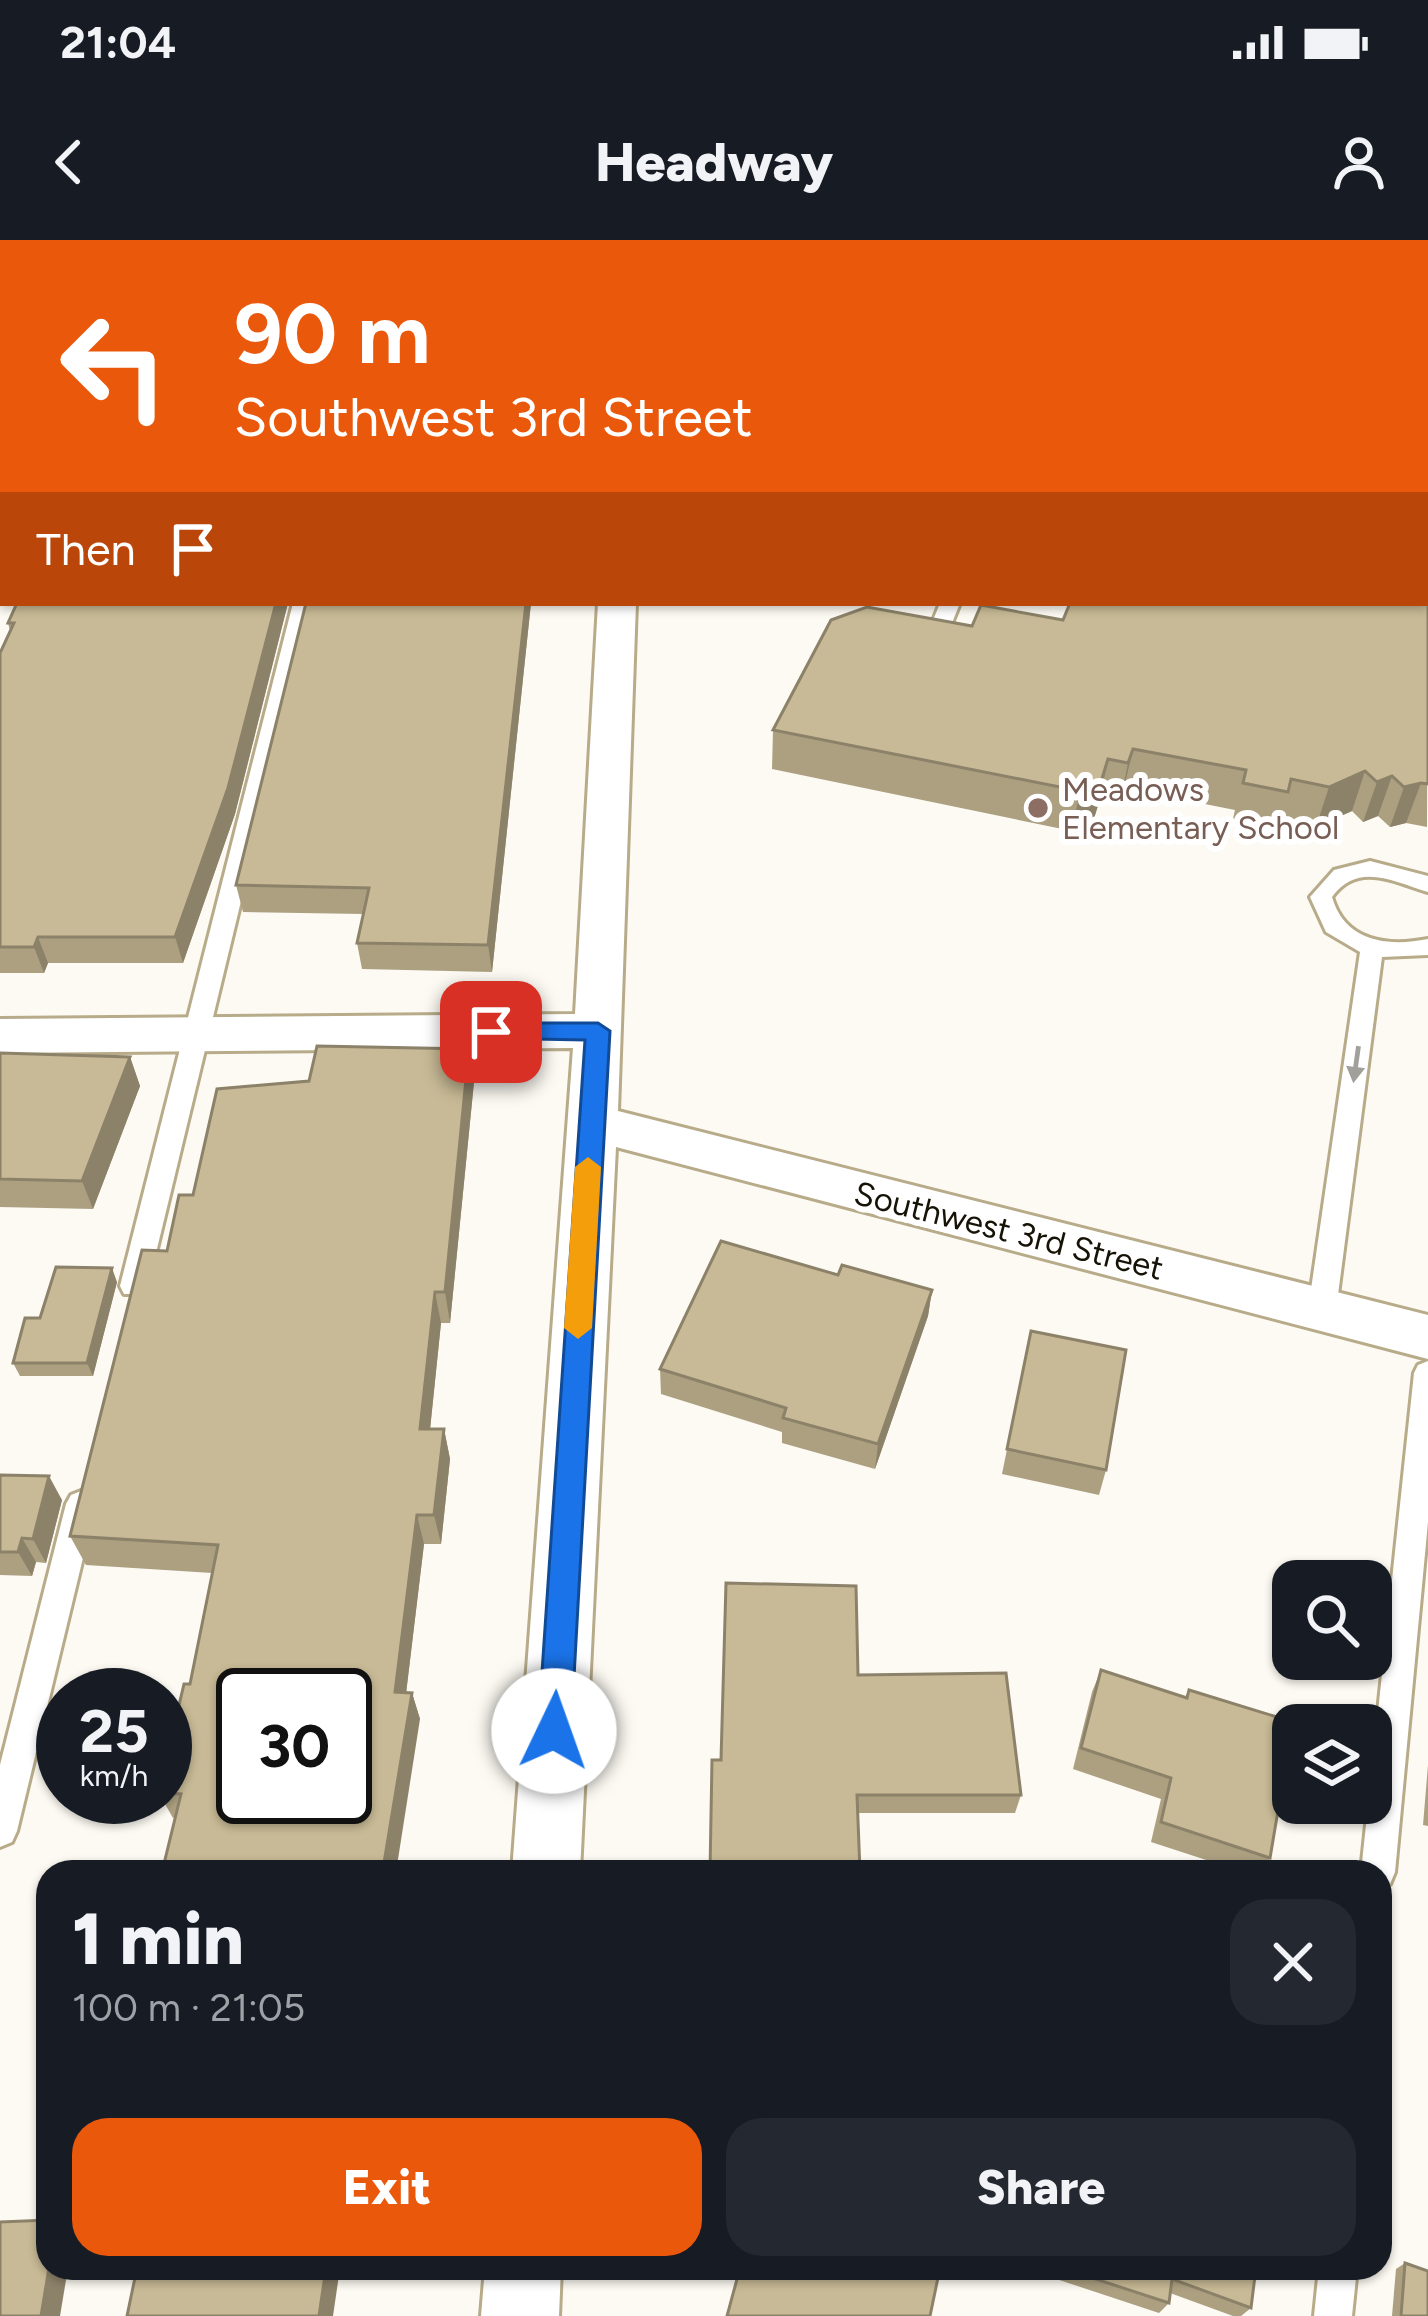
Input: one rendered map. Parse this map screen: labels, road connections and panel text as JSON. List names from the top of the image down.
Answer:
{
  "streets": {
    "street": ["Southwest 3rd Street"]
  },
  "places": ["Meadows Elementary School"],
  "page": {
    "status": "21:04",
    "header": "Headway",
    "turn": ["90 m", "Southwest 3rd Street"],
    "then": "Then",
    "speed": "25 km/h",
    "limit": "30",
    "heading": ["1 min", "100 m · 21:05"],
    "buttons": ["Exit", "Share"]
  }
}
